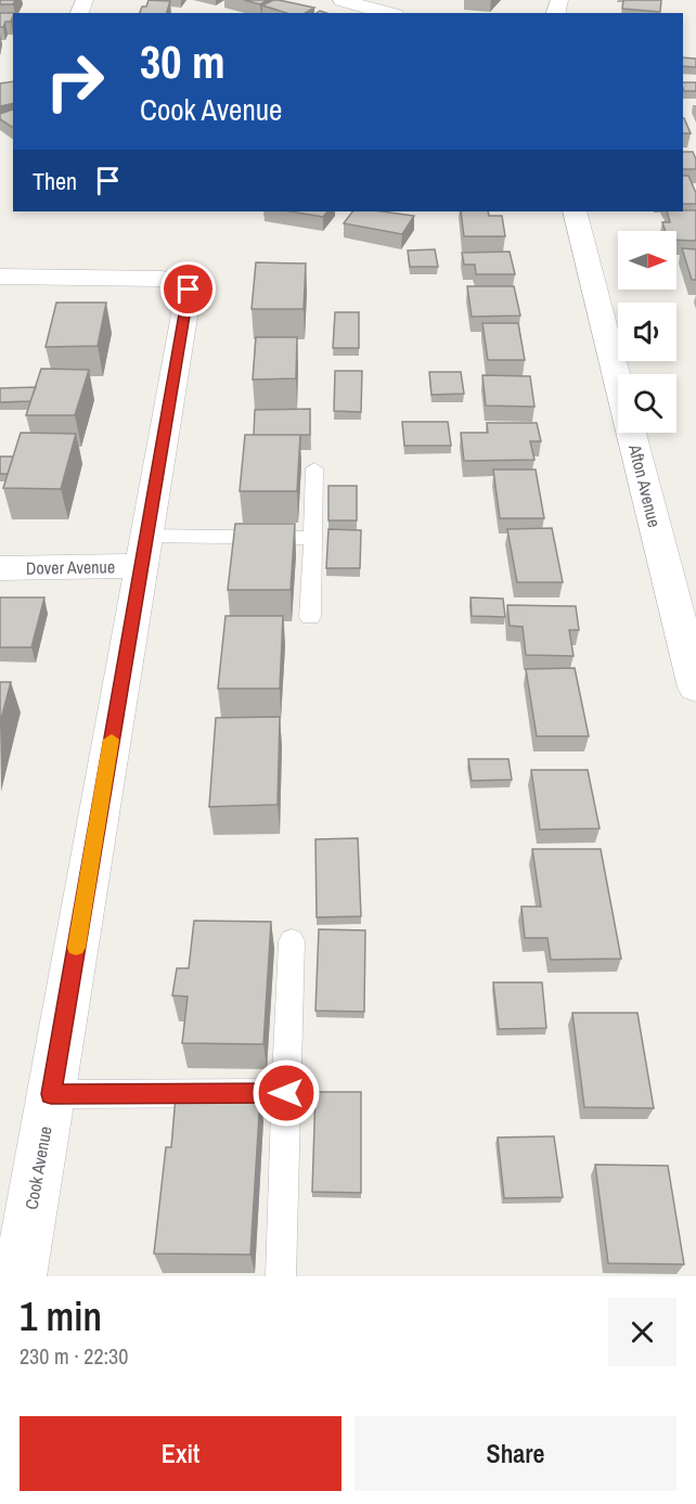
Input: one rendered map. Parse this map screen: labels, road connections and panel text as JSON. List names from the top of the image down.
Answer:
{
  "streets": {
    "street": ["Afton Avenue", "Dover Avenue", "Cook Avenue"]
  },
  "crossings": [
    ["Dover Avenue", "Cook Avenue"]
  ],
  "north": "right",
  "page": {
    "turn": ["30 m", "Cook Avenue"],
    "then": "Then",
    "heading": ["1 min", "230 m · 22:30"],
    "buttons": ["Exit", "Share"]
  }
}
